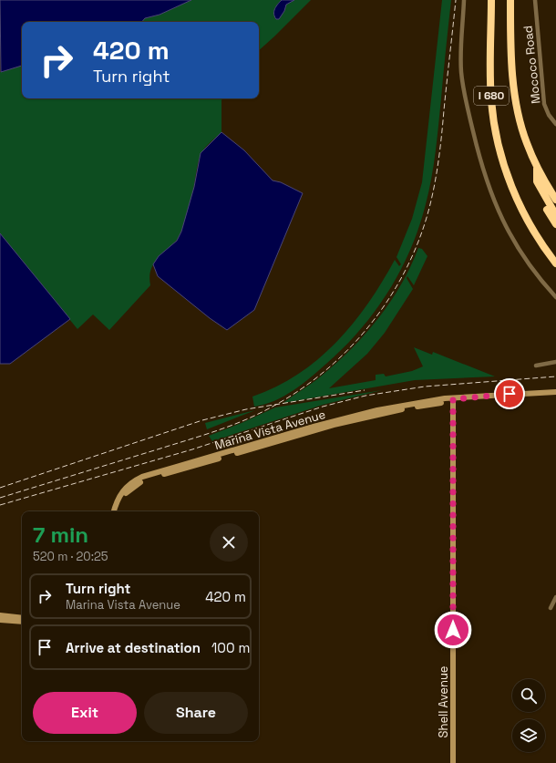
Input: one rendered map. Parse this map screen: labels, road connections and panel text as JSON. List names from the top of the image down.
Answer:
{
  "streets": {
    "highway": ["I 680"],
    "main road": ["Marina Vista Avenue", "Shell Avenue"],
    "street": ["Mococo Road"]
  },
  "crossings": [
    ["Marina Vista Avenue", "Shell Avenue"]
  ],
  "page": {
    "turn": ["420 m", "Turn right"],
    "heading": ["7 min", "520 m · 20:25"],
    "list": [
      {
        "name": "Turn right",
        "note": "Marina Vista Avenue",
        "value": "420 m"
      },
      {
        "name": "Arrive at destination",
        "value": "100 m"
      }
    ],
    "buttons": ["Exit", "Share"]
  }
}
